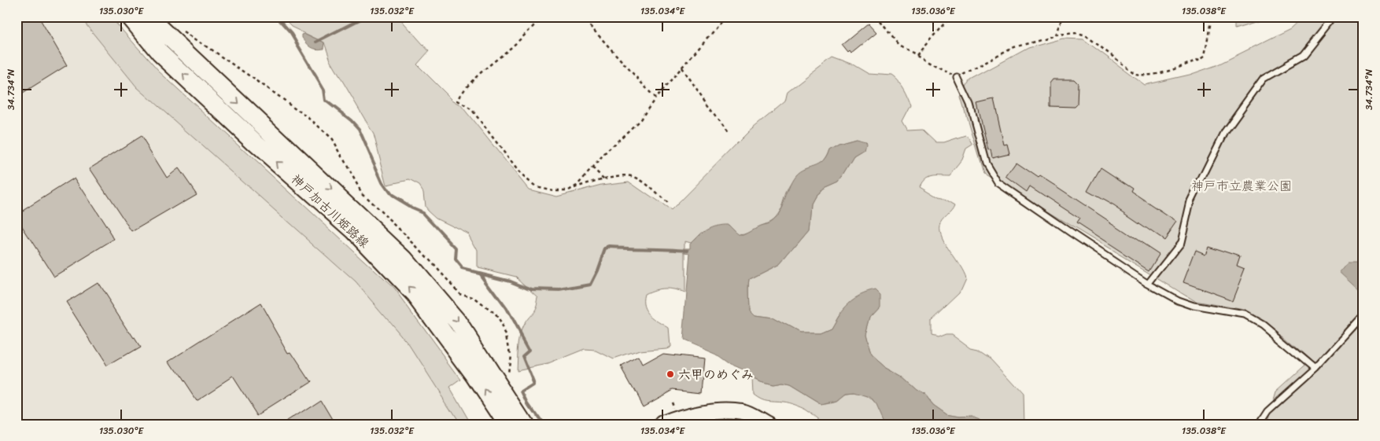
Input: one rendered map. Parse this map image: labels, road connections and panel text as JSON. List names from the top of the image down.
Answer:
{
  "streets": {
    "main road": ["神戸加古川姫路線"]
  },
  "parks": ["神戸市立農業公園"],
  "places": ["六甲のめぐみ"],
  "coordinates": [
    "135.030°E",
    "135.032°E",
    "135.034°E",
    "135.036°E",
    "135.038°E",
    "34.734°N"
  ]
}
